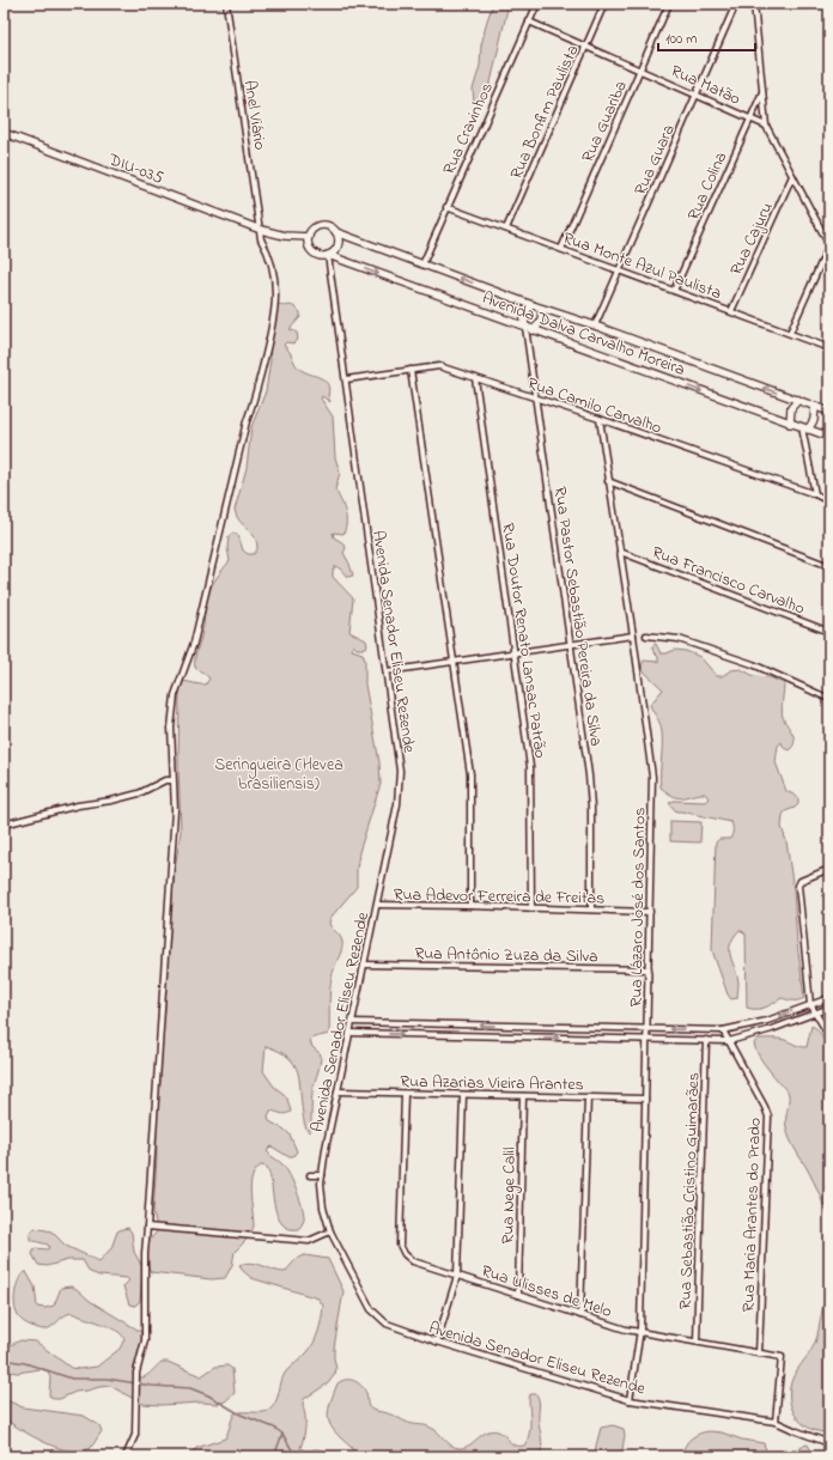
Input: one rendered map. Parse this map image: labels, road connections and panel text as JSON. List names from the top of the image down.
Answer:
{
  "streets": {
    "street": [
      "Rua Matão",
      "Rua Bonfim Paulista",
      "Anel Viário",
      "Rua Guariba",
      "Rua Cravinhos",
      "Rua Guara",
      "DIU-035",
      "Rua Colina",
      "Rua Cajuru",
      "Rua Monte Azul Paulista",
      "Avenida Dalva Carvalho Moreira",
      "Rua Camilo Carvalho",
      "Rua Francisco Carvalho",
      "Rua Pastor Sebastião Pereira da Silva",
      "Rua Doutor Renato Lansac Patrão",
      "Avenida Senador Eliseu Rezende",
      "Rua Adevor Ferreira de Freitas",
      "Rua Lázaro José dos Santos",
      "Rua Antônio Zuza da Silva",
      "Rua Azarias Vieira Arantes",
      "Rua Sebastião Cristino Guimarães",
      "Rua Nege Calil",
      "Rua Maria Arantes do Prado",
      "Rua Ulisses de Melo"
    ]
  },
  "crossings": [
    ["Rua Matão", "Rua Bonfim Paulista"],
    ["Rua Matão", "Rua Guariba"],
    ["Rua Matão", "Rua Cravinhos"],
    ["Rua Matão", "Rua Guara"],
    ["Rua Matão", "Rua Colina"],
    ["Rua Bonfim Paulista", "Rua Monte Azul Paulista"],
    ["Anel Viário", "DIU-035"],
    ["Rua Guariba", "Rua Monte Azul Paulista"],
    ["Rua Cravinhos", "Rua Monte Azul Paulista"],
    ["Rua Cravinhos", "Avenida Dalva Carvalho Moreira"],
    ["Rua Guara", "Rua Monte Azul Paulista"],
    ["Rua Guara", "Avenida Dalva Carvalho Moreira"],
    ["Rua Colina", "Rua Monte Azul Paulista"],
    ["Rua Cajuru", "Rua Monte Azul Paulista"],
    ["Avenida Dalva Carvalho Moreira", "Rua Pastor Sebastião Pereira da Silva"],
    ["Avenida Dalva Carvalho Moreira", "Avenida Senador Eliseu Rezende"],
    ["Rua Camilo Carvalho", "Rua Pastor Sebastião Pereira da Silva"],
    ["Rua Camilo Carvalho", "Rua Doutor Renato Lansac Patrão"],
    ["Rua Camilo Carvalho", "Avenida Senador Eliseu Rezende"],
    ["Rua Camilo Carvalho", "Rua Lázaro José dos Santos"],
    ["Rua Francisco Carvalho", "Rua Lázaro José dos Santos"],
    ["Rua Pastor Sebastião Pereira da Silva", "Rua Adevor Ferreira de Freitas"],
    ["Rua Doutor Renato Lansac Patrão", "Rua Adevor Ferreira de Freitas"],
    ["Avenida Senador Eliseu Rezende", "Rua Adevor Ferreira de Freitas"],
    ["Avenida Senador Eliseu Rezende", "Rua Lázaro José dos Santos"],
    ["Avenida Senador Eliseu Rezende", "Rua Antônio Zuza da Silva"],
    ["Avenida Senador Eliseu Rezende", "Rua Azarias Vieira Arantes"],
    ["Avenida Senador Eliseu Rezende", "Rua Ulisses de Melo"],
    ["Rua Adevor Ferreira de Freitas", "Rua Lázaro José dos Santos"],
    ["Rua Lázaro José dos Santos", "Rua Antônio Zuza da Silva"],
    ["Rua Lázaro José dos Santos", "Rua Azarias Vieira Arantes"],
    ["Rua Lázaro José dos Santos", "Rua Ulisses de Melo"],
    ["Rua Azarias Vieira Arantes", "Rua Nege Calil"],
    ["Rua Azarias Vieira Arantes", "Rua Ulisses de Melo"],
    ["Rua Sebastião Cristino Guimarães", "Rua Ulisses de Melo"],
    ["Rua Nege Calil", "Rua Ulisses de Melo"],
    ["Rua Maria Arantes do Prado", "Rua Ulisses de Melo"]
  ],
  "parks": ["Seringueira (Hevea brasiliensis)"],
  "scale_bar": "100 m"
}
